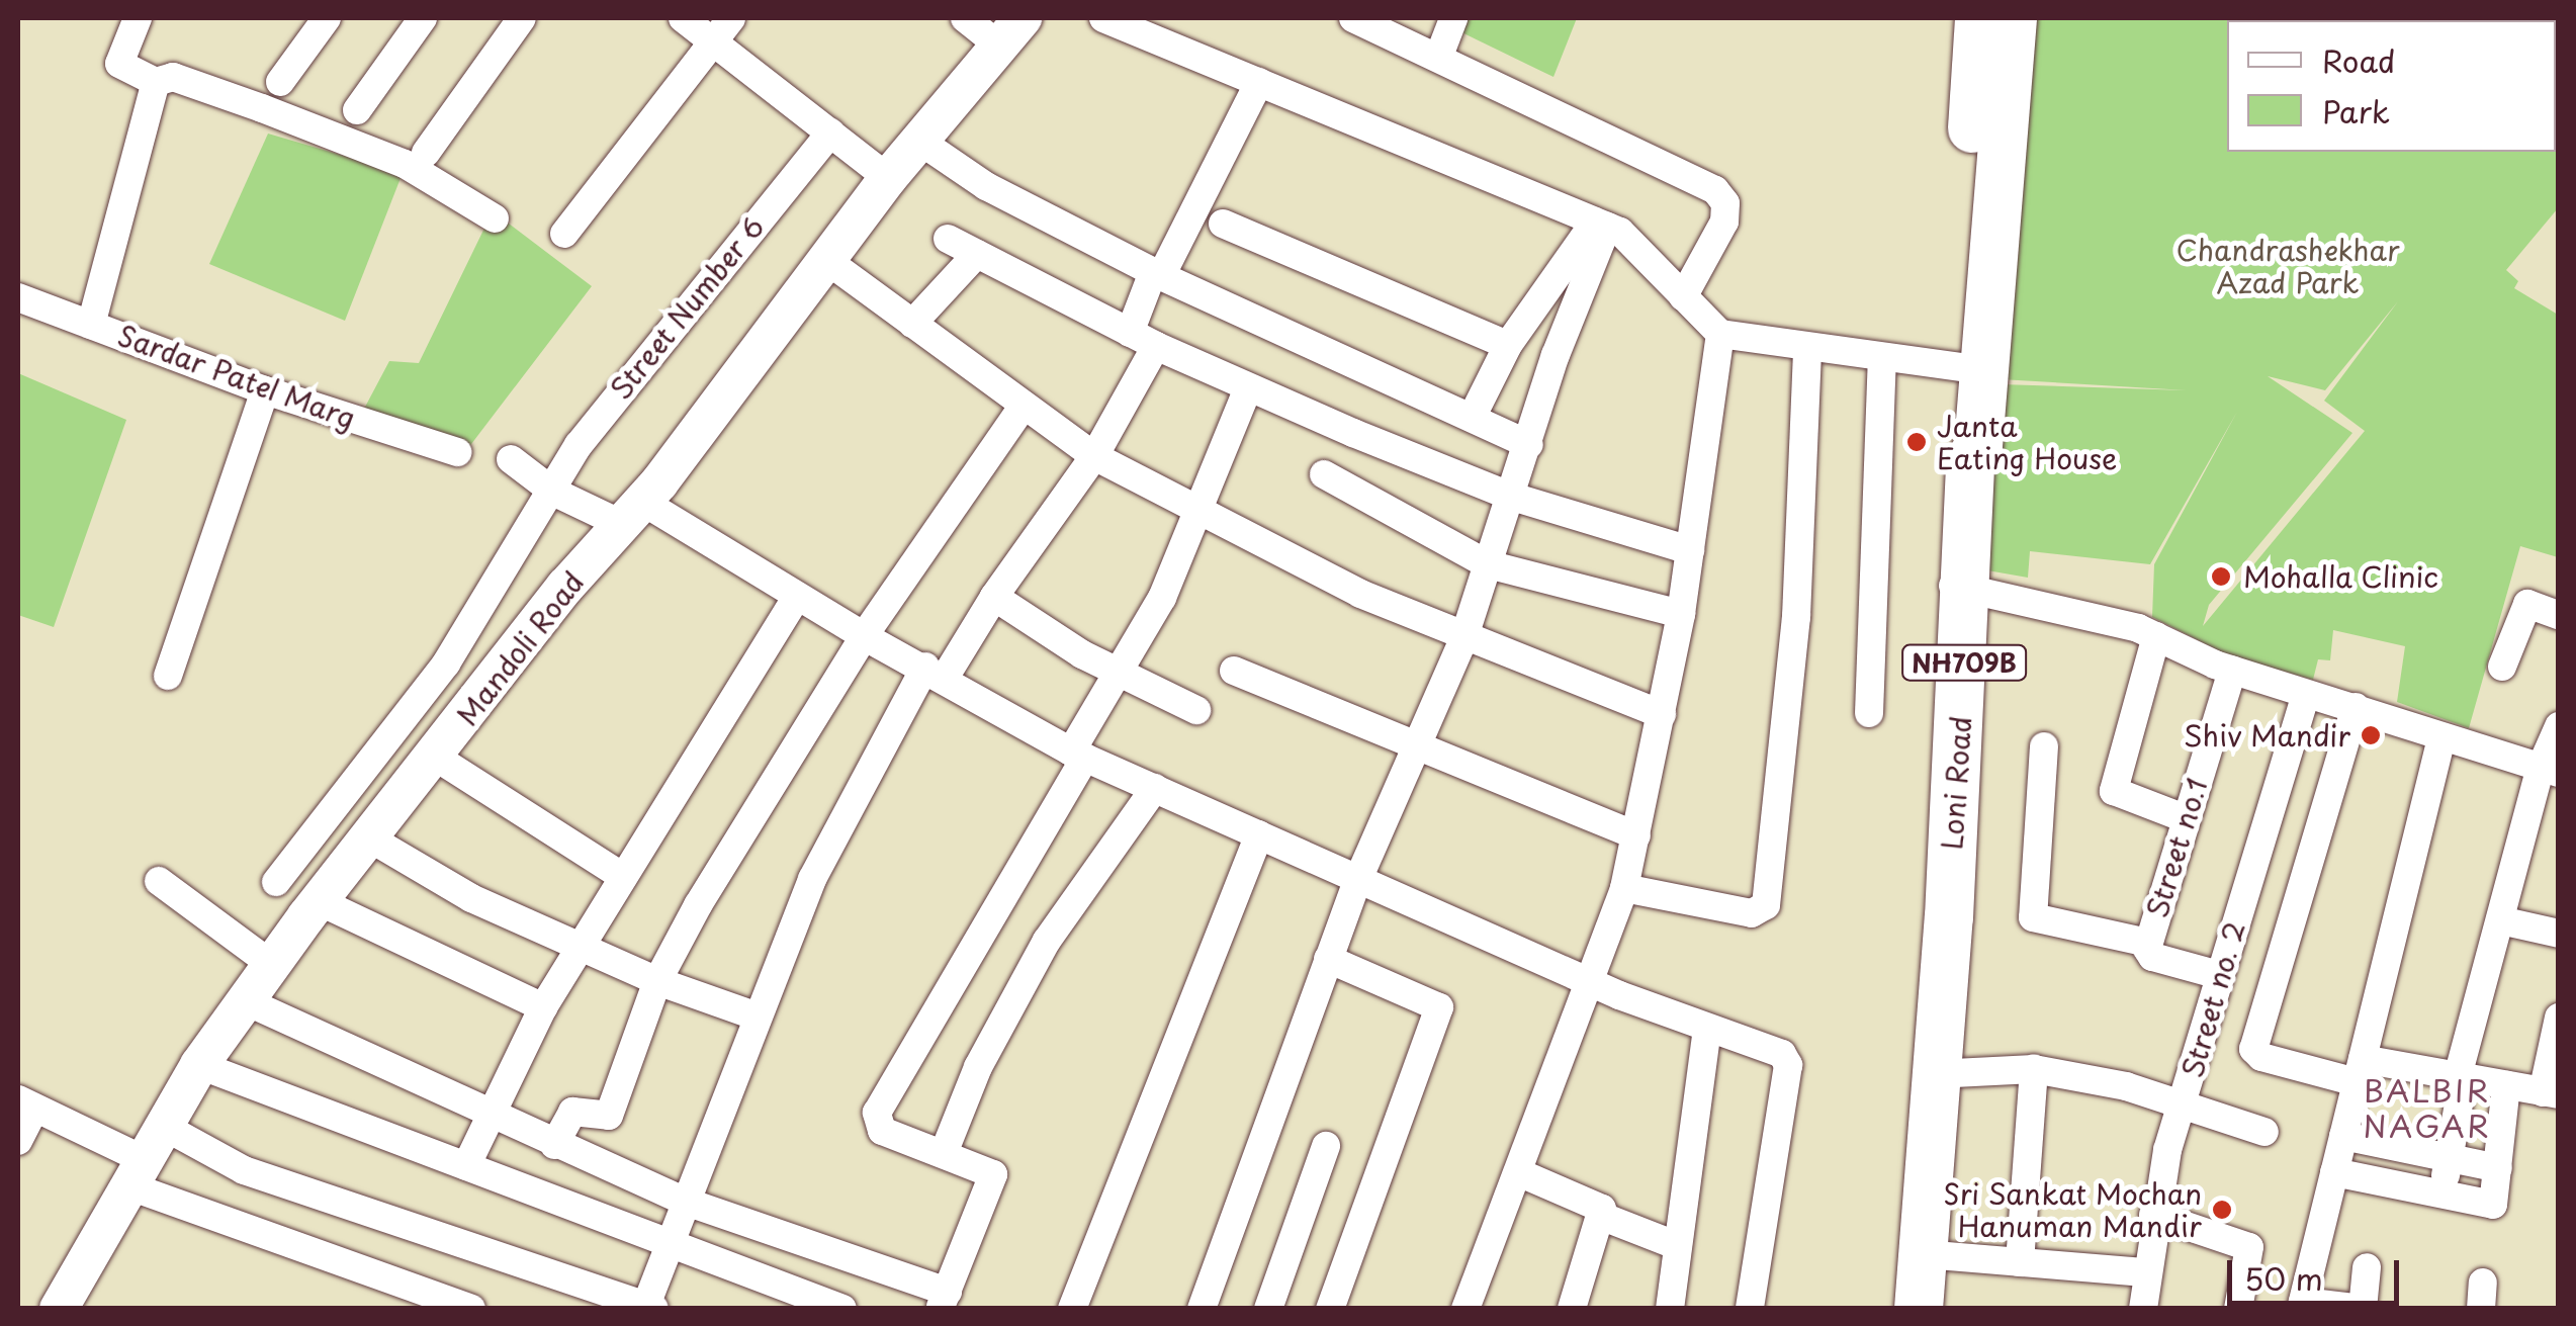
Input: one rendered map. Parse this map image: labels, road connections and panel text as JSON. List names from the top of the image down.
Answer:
{
  "streets": {
    "highway": ["NH709B", "Loni Road"],
    "street": [
      "Street Number 6",
      "Sardar Patel Marg",
      "Mandoli Road",
      "Street no.1",
      "Street no. 2"
    ]
  },
  "crossings": [
    ["Street no.1", "Street no. 2"]
  ],
  "districts": ["BALBIR NAGAR"],
  "parks": ["Chandrashekhar Azad Park"],
  "places": [
    "Janta Eating House",
    "Mohalla Clinic",
    "Shiv Mandir",
    "Sri Sankat Mochan Hanuman Mandir"
  ],
  "legend": ["Road", "Park"],
  "scale_bar": "50 m"
}
